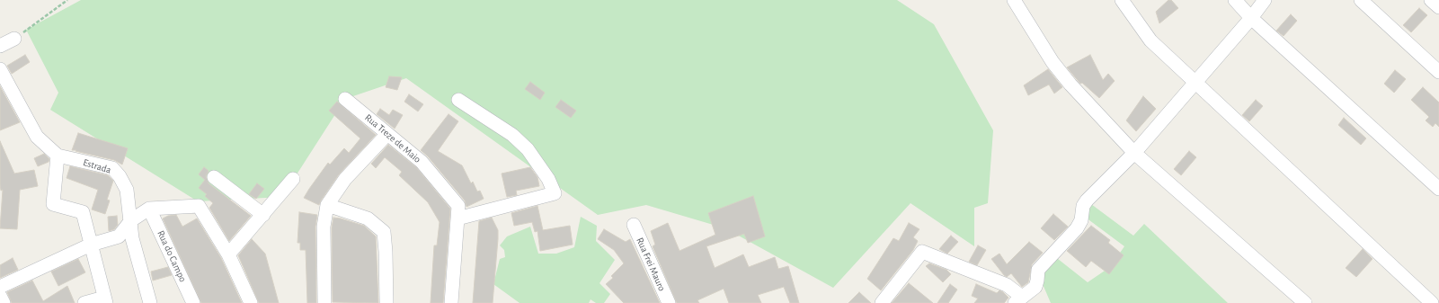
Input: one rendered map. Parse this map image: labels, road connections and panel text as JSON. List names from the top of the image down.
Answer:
{
  "streets": {
    "street": [
      "Rua Treze de Maio",
      "Estrada",
      "Rua do Campo",
      "Rua Frei Mauro"
    ]
  }
}
